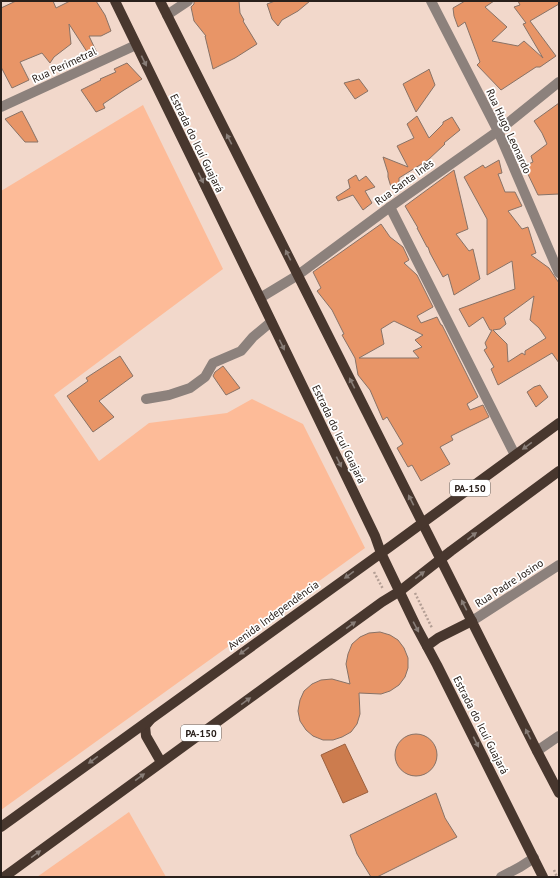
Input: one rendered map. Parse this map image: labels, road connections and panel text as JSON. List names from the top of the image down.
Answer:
{
  "streets": {
    "main road": ["Estrada do Icuí Guajará", "PA-150", "Avenida Independência"],
    "street": [
      "Rua Perimetral",
      "Rua Hugo Leonardo",
      "Rua Santa Inês",
      "Rua Padre Josino"
    ]
  },
  "crossings": [
    ["Rua Perimetral", "Estrada do Icuí Guajará"],
    ["Rua Hugo Leonardo", "Rua Santa Inês"],
    ["Estrada do Icuí Guajará", "Rua Santa Inês"],
    ["Estrada do Icuí Guajará", "PA-150"],
    ["Estrada do Icuí Guajará", "Avenida Independência"]
  ]
}
